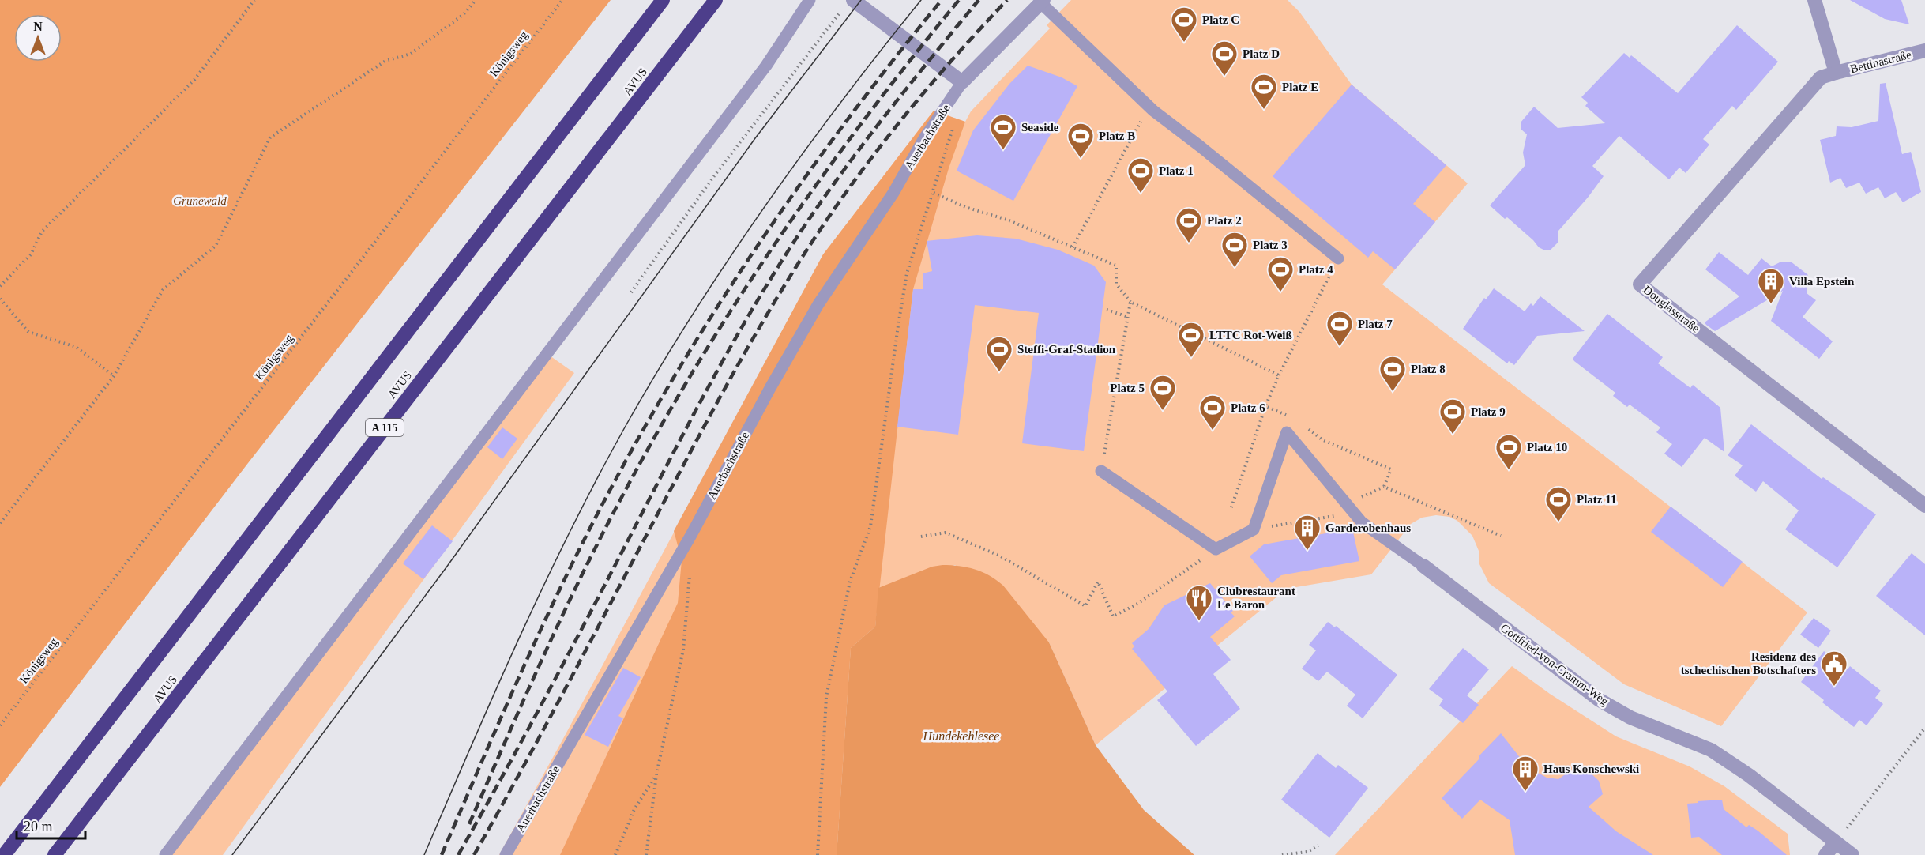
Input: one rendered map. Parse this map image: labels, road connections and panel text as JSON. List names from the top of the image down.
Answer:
{
  "streets": {
    "highway": ["AVUS", "A 115"],
    "street": [
      "Bettinastraße",
      "Auerbachstraße",
      "Douglasstraße",
      "Gottfried-von-Cramm-Weg"
    ],
    "path": ["Königsweg"]
  },
  "crossings": [
    ["Bettinastraße", "Douglasstraße"]
  ],
  "water": ["Hundekehlesee"],
  "parks": ["Grunewald"],
  "places": {
    "sports": [
      "Platz C",
      "Platz D",
      "Platz E",
      "Seaside",
      "Platz B",
      "Platz 1",
      "Platz 2",
      "Platz 3",
      "Platz 4",
      "Platz 7",
      "LTTC Rot-Weiß",
      "Steffi-Graf-Stadion",
      "Platz 8",
      "Platz 5",
      "Platz 6",
      "Platz 9",
      "Platz 10",
      "Platz 11"
    ],
    "building": ["Villa Epstein", "Garderobenhaus", "Haus Konschewski"],
    "restaurant": ["Clubrestaurant Le Baron"],
    "public building": ["Residenz des tschechischen Botschafters"]
  },
  "scale_bar": "20 m",
  "north": "top"
}
